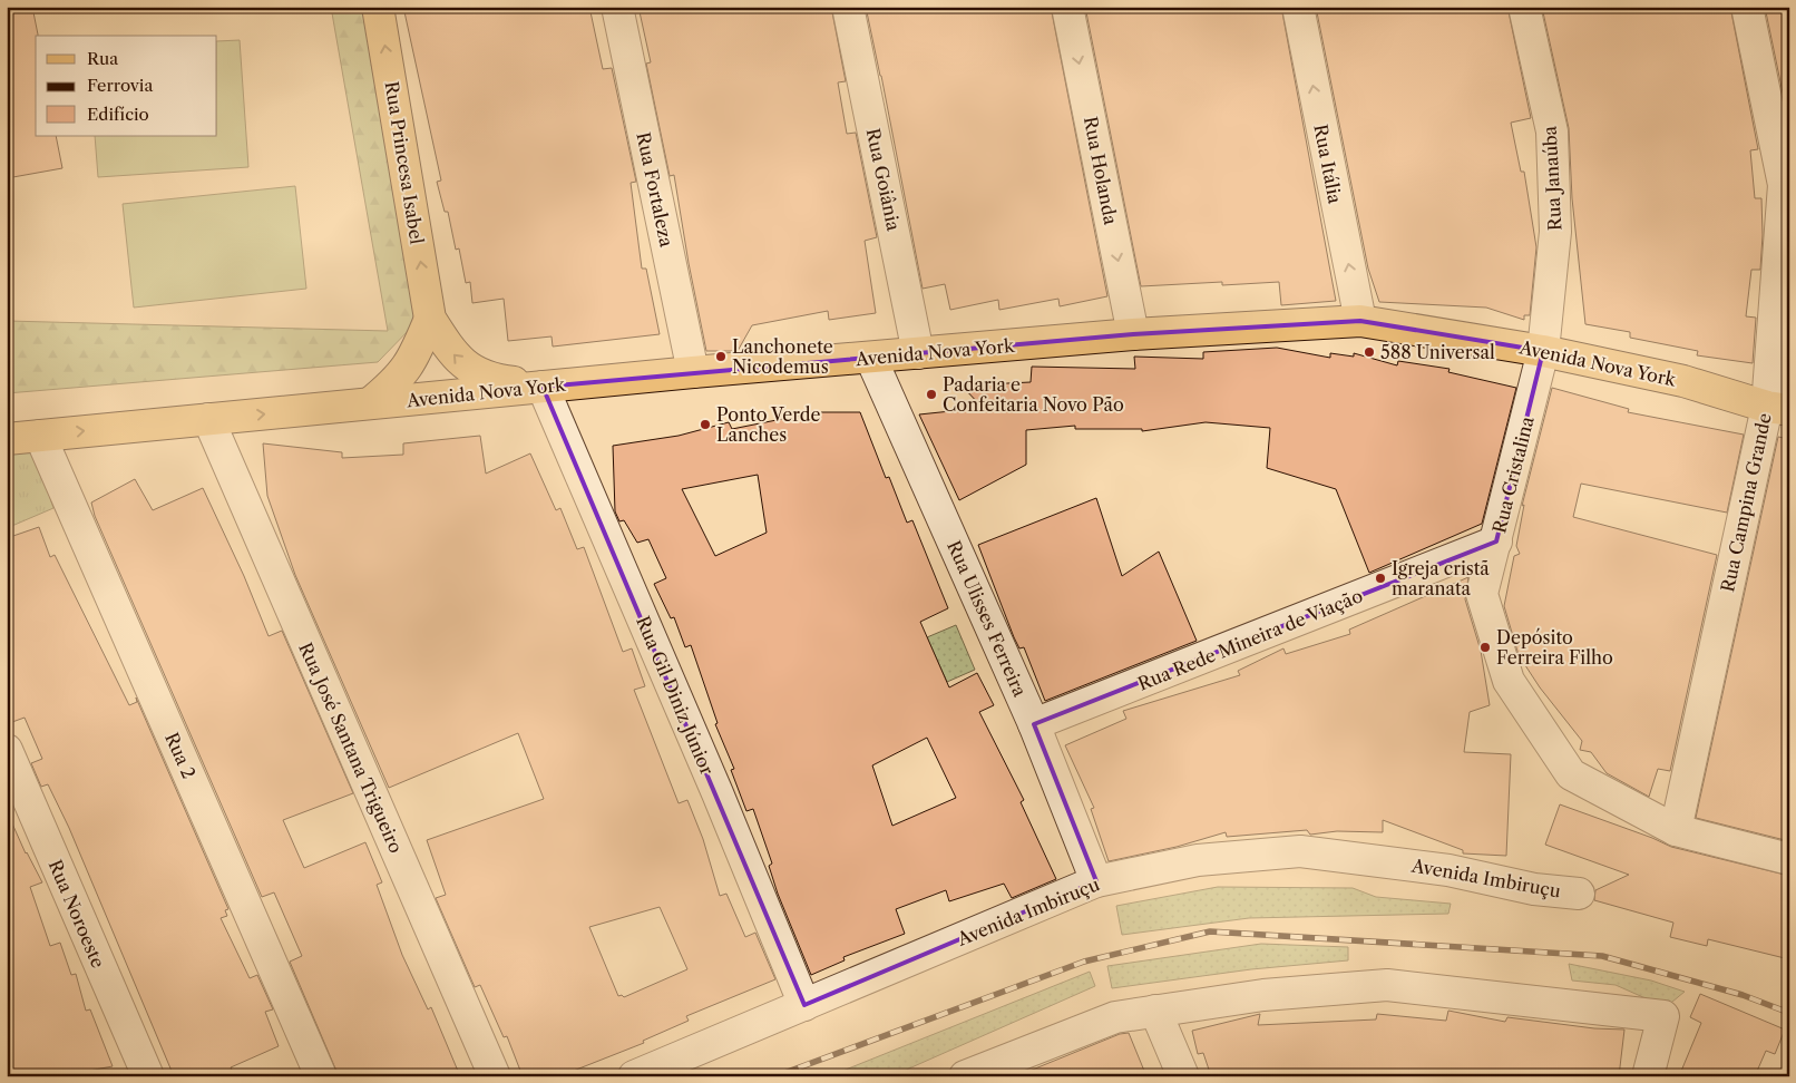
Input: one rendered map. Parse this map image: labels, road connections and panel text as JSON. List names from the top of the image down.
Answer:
{
  "streets": {
    "main road": ["Rua Princesa Isabel", "Avenida Nova York"],
    "street": [
      "Rua Itália",
      "Rua Holanda",
      "Rua Janaúba",
      "Rua Goiânia",
      "Rua Fortaleza",
      "Rua Cristalina",
      "Rua Campina Grande",
      "Rua Ulisses Ferreira",
      "Rua Rede Mineira de Viação",
      "Rua Gil Diniz Júnior",
      "Rua José Santana Trigueiro",
      "Rua 2",
      "Avenida Imbiruçu",
      "Rua Noroeste"
    ]
  },
  "crossings": [
    ["Rua Princesa Isabel", "Avenida Nova York"],
    ["Rua Princesa Isabel", "Rua Gil Diniz Júnior"],
    ["Rua Itália", "Avenida Nova York"],
    ["Rua Holanda", "Avenida Nova York"],
    ["Rua Janaúba", "Avenida Nova York"],
    ["Rua Janaúba", "Rua Cristalina"],
    ["Rua Goiânia", "Avenida Nova York"],
    ["Rua Fortaleza", "Avenida Nova York"],
    ["Avenida Nova York", "Rua Cristalina"],
    ["Avenida Nova York", "Rua Campina Grande"],
    ["Avenida Nova York", "Rua Ulisses Ferreira"],
    ["Avenida Nova York", "Rua Gil Diniz Júnior"],
    ["Avenida Nova York", "Rua José Santana Trigueiro"],
    ["Avenida Nova York", "Rua 2"],
    ["Rua Cristalina", "Rua Campina Grande"],
    ["Rua Cristalina", "Rua Rede Mineira de Viação"],
    ["Rua Ulisses Ferreira", "Rua Rede Mineira de Viação"],
    ["Rua Ulisses Ferreira", "Avenida Imbiruçu"],
    ["Rua Gil Diniz Júnior", "Avenida Imbiruçu"]
  ],
  "one_way": ["Rua Princesa Isabel", "Rua Itália", "Rua Holanda"],
  "places": [
    "588 Universal",
    "Lanchonete Nicodemus",
    "Padaria e Confeitaria Novo Pão",
    "Ponto Verde Lanches",
    "Igreja cristã maranata",
    "Depósito Ferreira Filho"
  ],
  "legend": ["Rua", "Ferrovia", "Edifício"]
}
